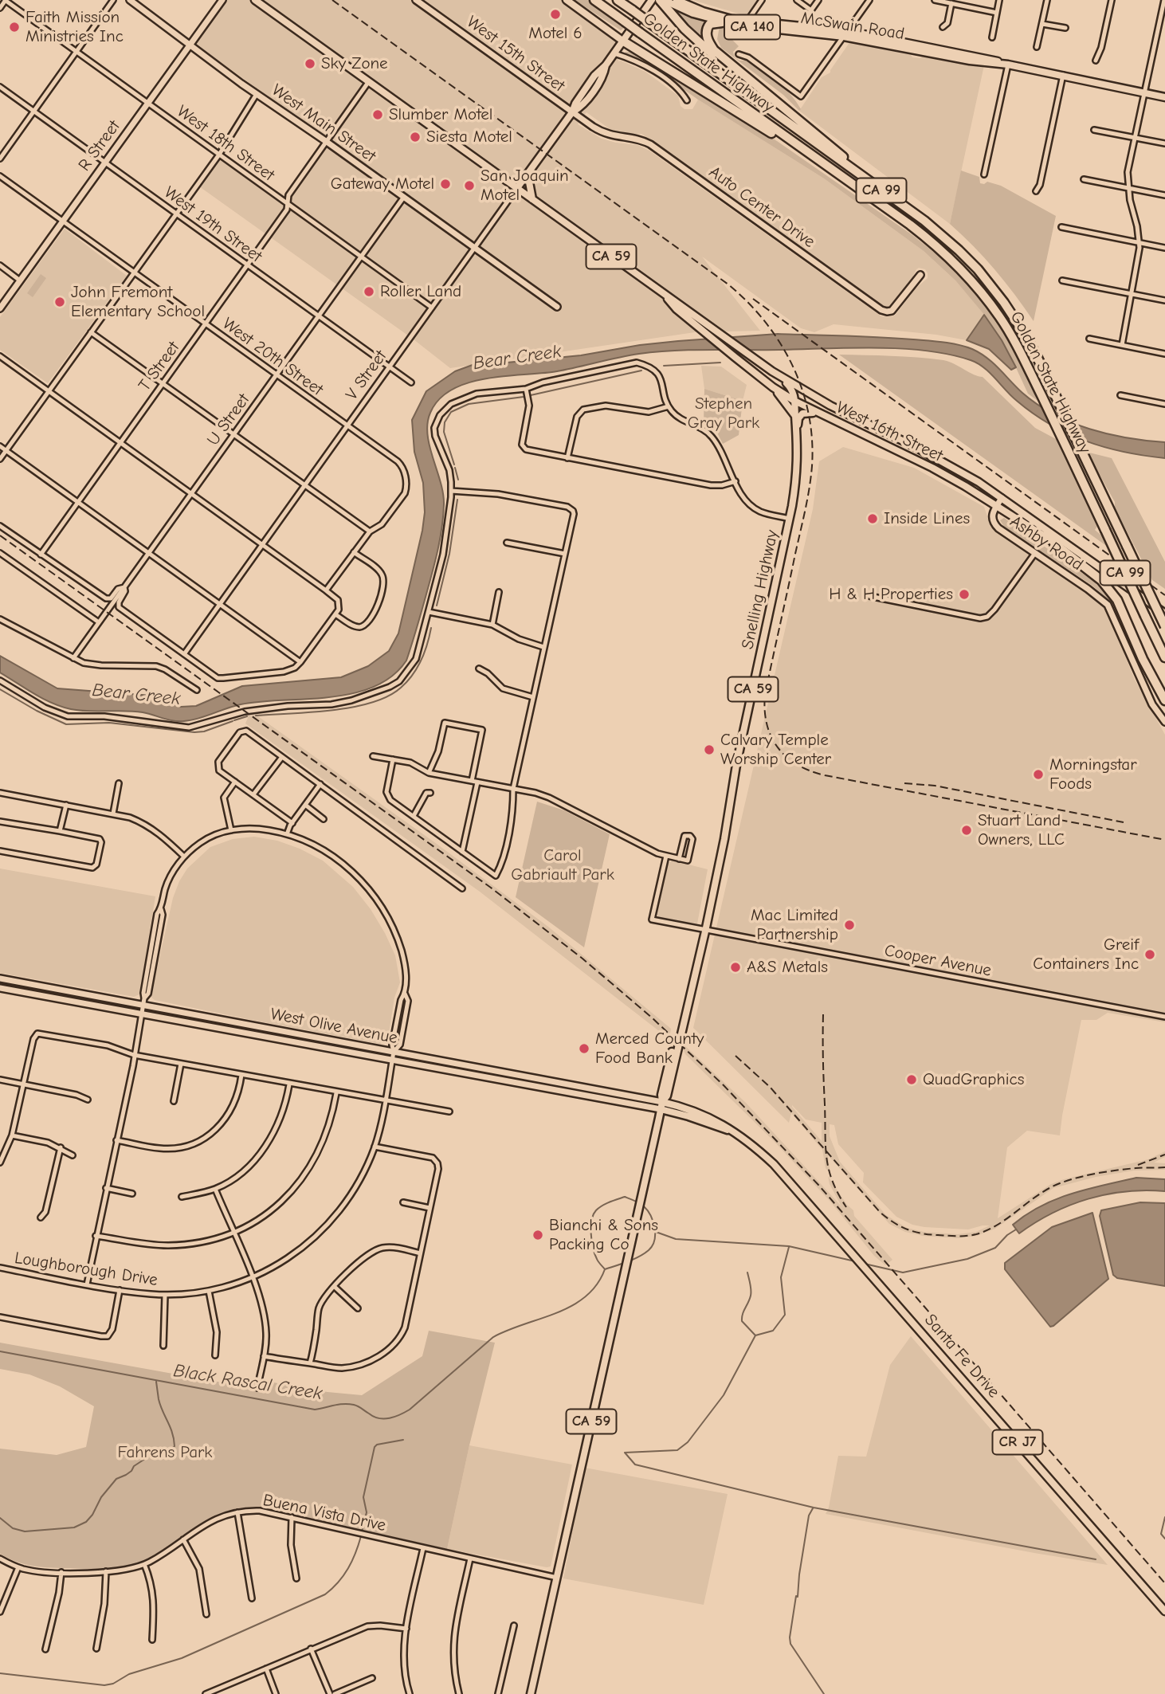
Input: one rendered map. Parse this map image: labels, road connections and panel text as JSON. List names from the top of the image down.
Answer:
{
  "streets": {
    "highway": ["Golden State Highway", "CA 99"],
    "main road": [
      "McSwain Road",
      "CA 140",
      "West 15th Street",
      "West Main Street",
      "R Street",
      "Auto Center Drive",
      "CA 59",
      "V Street",
      "West 16th Street",
      "Ashby Road",
      "Snelling Highway",
      "West Olive Avenue",
      "Santa Fe Drive",
      "CR J7"
    ],
    "street": [
      "West 18th Street",
      "West 19th Street",
      "West 20th Street",
      "T Street",
      "U Street",
      "Cooper Avenue",
      "Loughborough Drive",
      "Buena Vista Drive"
    ]
  },
  "crossings": [
    ["West 15th Street", "Auto Center Drive"],
    ["West 15th Street", "V Street"],
    ["West Main Street", "R Street"],
    ["West Main Street", "T Street"],
    ["West Main Street", "V Street"],
    ["West Main Street", "U Street"],
    ["West 18th Street", "R Street"],
    ["West 18th Street", "T Street"],
    ["West 18th Street", "V Street"],
    ["West 18th Street", "U Street"],
    ["R Street", "West 19th Street"],
    ["R Street", "West 20th Street"],
    ["Auto Center Drive", "V Street"],
    ["West 19th Street", "T Street"],
    ["West 19th Street", "V Street"],
    ["West 19th Street", "U Street"],
    ["CA 59", "West 16th Street"],
    ["CA 59", "Snelling Highway"],
    ["CA 59", "West Olive Avenue"],
    ["CA 59", "Santa Fe Drive"],
    ["CA 59", "Buena Vista Drive"],
    ["West 20th Street", "T Street"],
    ["West 20th Street", "V Street"],
    ["West 20th Street", "U Street"],
    ["T Street", "West 16th Street"],
    ["V Street", "West 16th Street"],
    ["West 16th Street", "Ashby Road"],
    ["West 16th Street", "Snelling Highway"],
    ["Snelling Highway", "Cooper Avenue"],
    ["Snelling Highway", "West Olive Avenue"],
    ["Snelling Highway", "Santa Fe Drive"],
    ["West Olive Avenue", "Loughborough Drive"],
    ["West Olive Avenue", "Santa Fe Drive"]
  ],
  "water": ["Bear Creek", "Black Rascal Creek"],
  "parks": ["Stephen Gray Park", "Carol Gabriault Park", "Fahrens Park"],
  "places": [
    "Motel 6",
    "Faith Mission Ministries Inc",
    "Sky Zone",
    "Slumber Motel",
    "Siesta Motel",
    "Gateway Motel",
    "San Joaquin Motel",
    "Roller Land",
    "John Fremont Elementary School",
    "Inside Lines",
    "H & H Properties",
    "Calvary Temple Worship Center",
    "Morningstar Foods",
    "Stuart Land Owners, LLC",
    "Mac Limited Partnership",
    "Greif Containers Inc",
    "A&S Metals",
    "Merced County Food Bank",
    "QuadGraphics",
    "Bianchi & Sons Packing Co"
  ]
}
